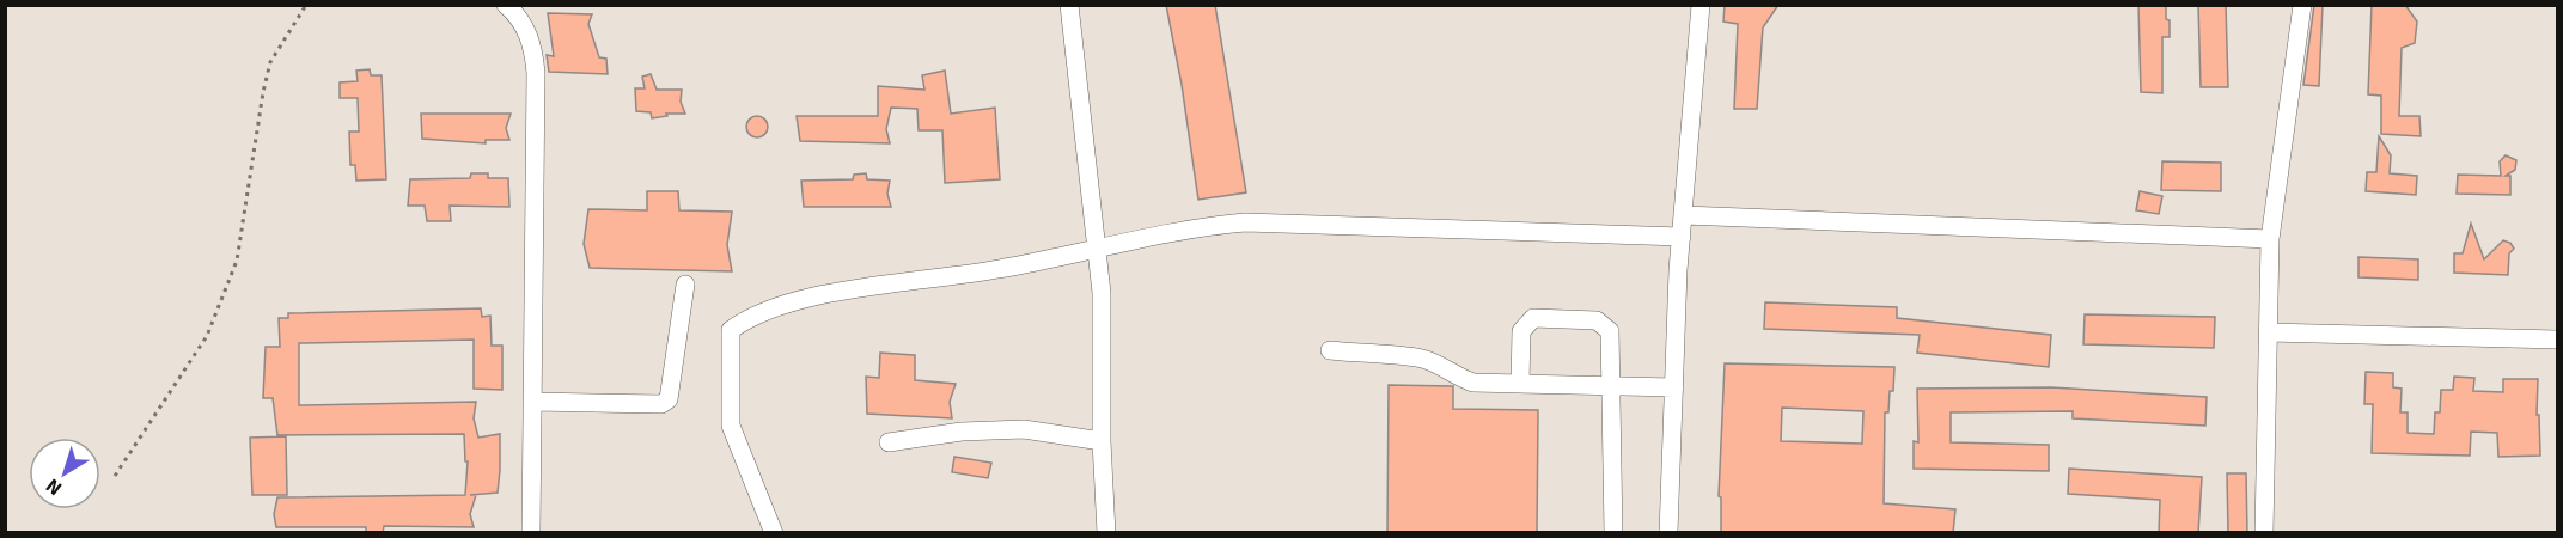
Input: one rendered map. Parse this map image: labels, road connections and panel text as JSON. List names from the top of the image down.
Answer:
{
  "north": "bottom left"
}
